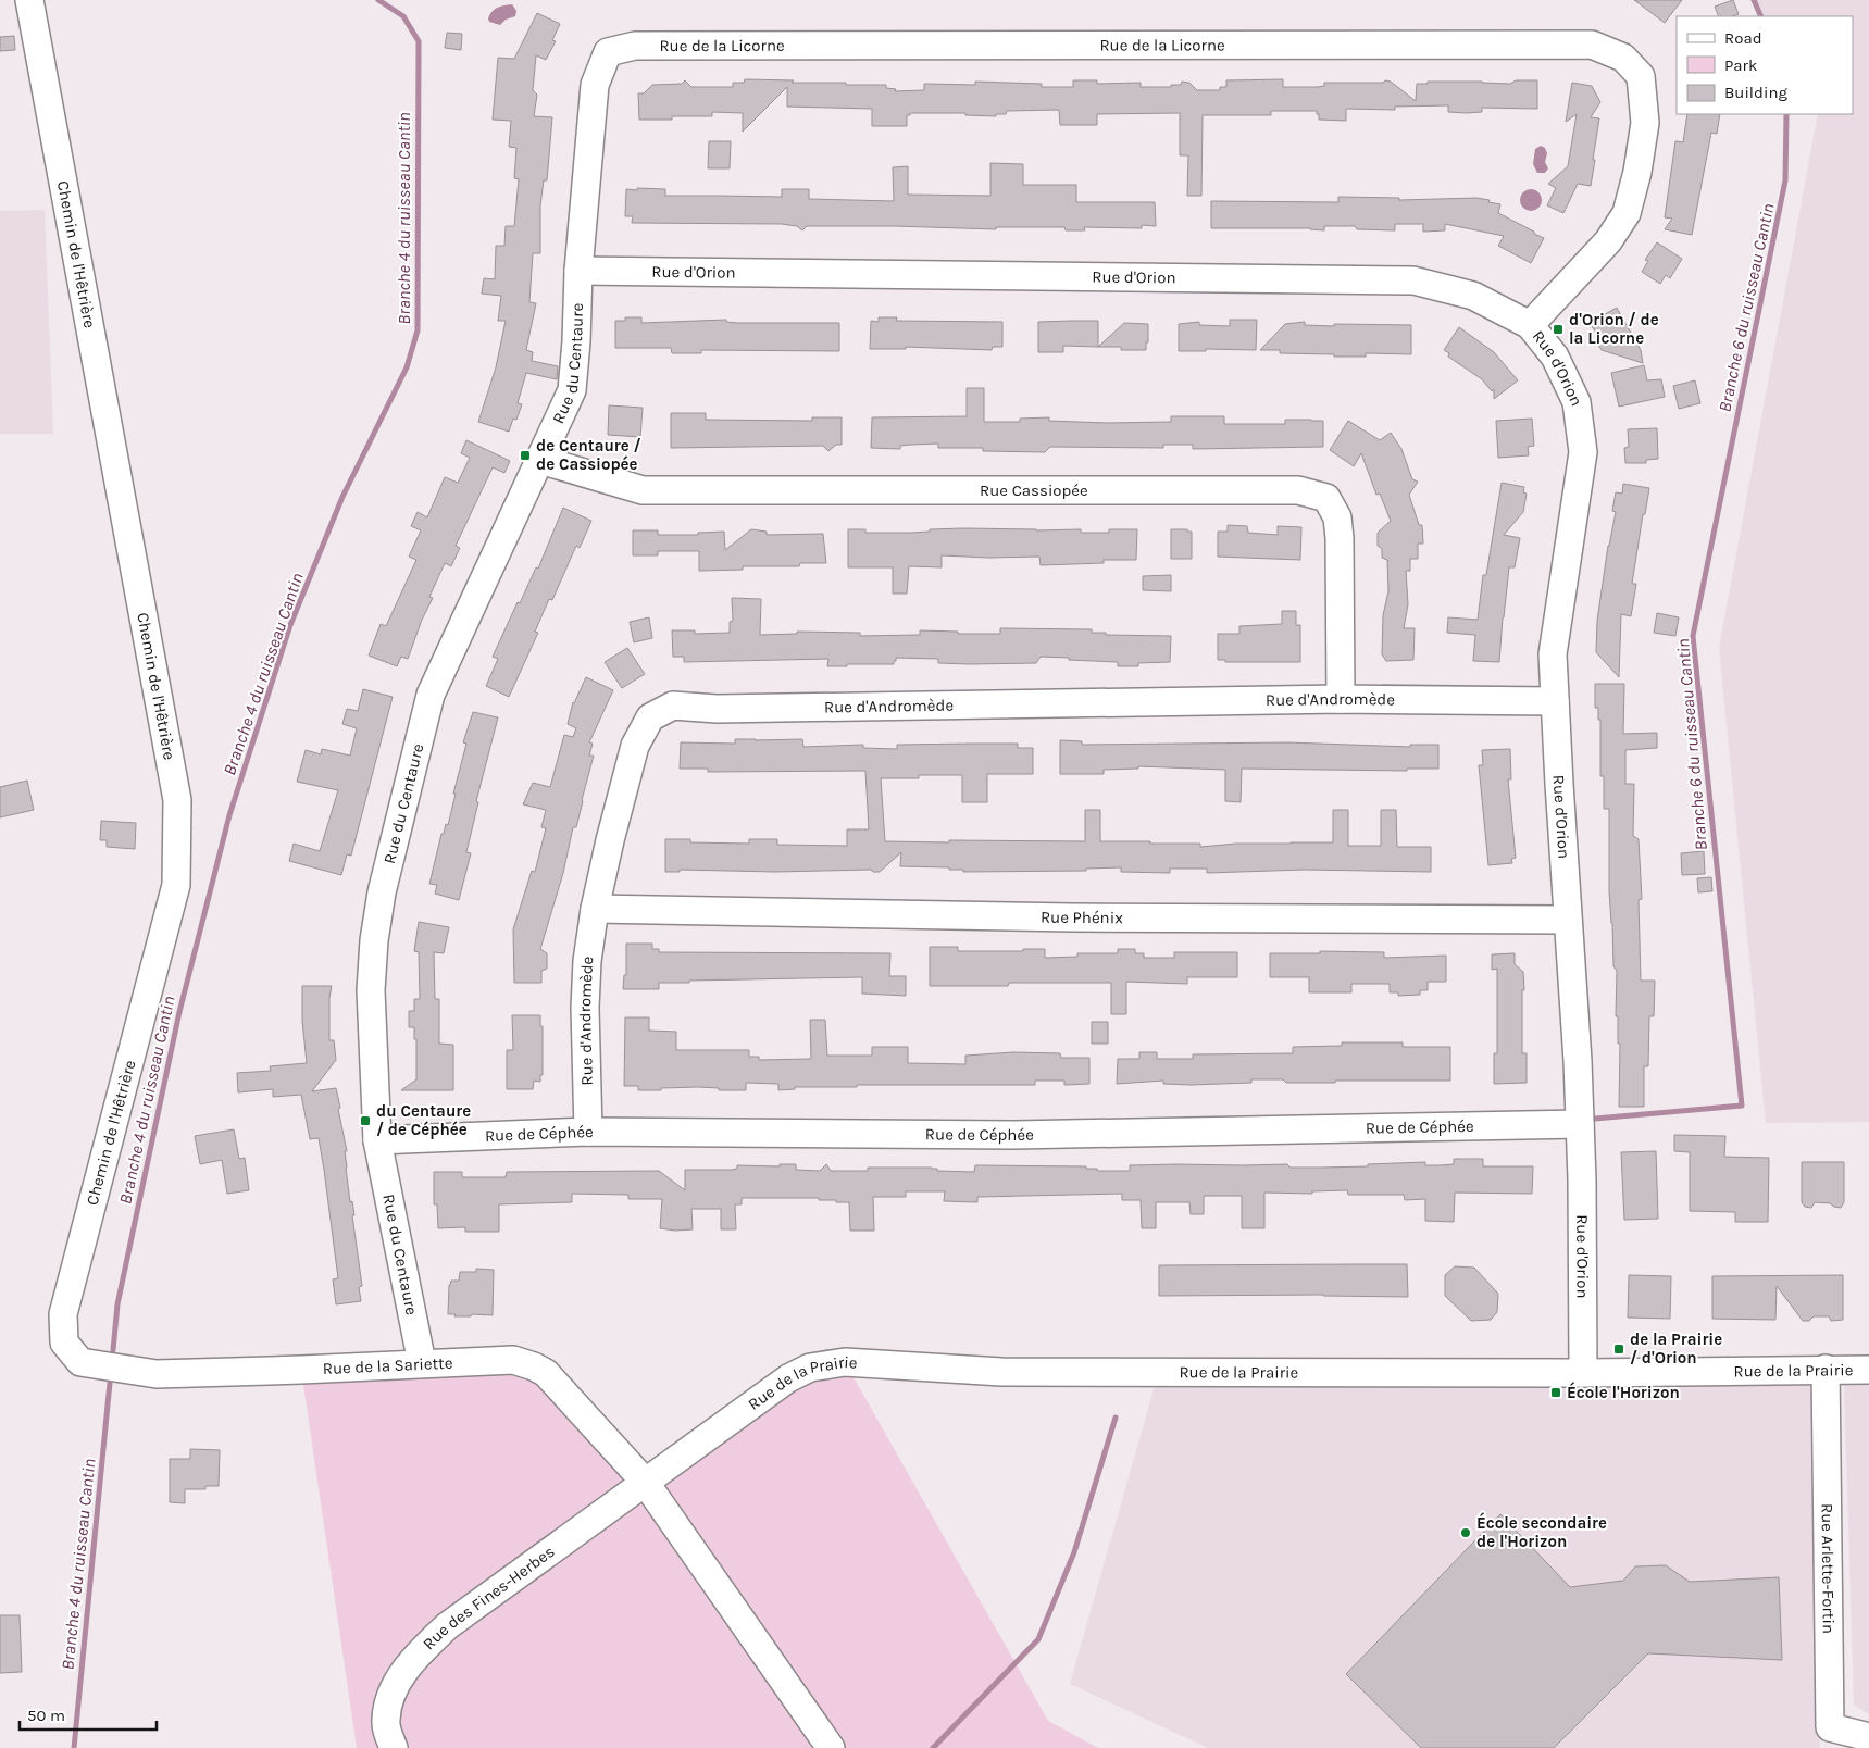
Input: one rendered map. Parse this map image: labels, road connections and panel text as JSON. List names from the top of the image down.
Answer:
{
  "streets": {
    "street": [
      "Rue de la Licorne",
      "Chemin de l'Hêtrière",
      "Rue d'Orion",
      "Rue du Centaure",
      "Rue Cassiopée",
      "Rue d'Andromède",
      "Rue Phénix",
      "Rue de Céphée",
      "Rue de la Sariette",
      "Rue de la Prairie",
      "Rue Arlette-Fortin",
      "Rue des Fines-Herbes"
    ]
  },
  "crossings": [
    ["Rue de la Licorne", "Rue d'Orion"],
    ["Rue de la Licorne", "Rue du Centaure"],
    ["Chemin de l'Hêtrière", "Rue de la Sariette"],
    ["Rue d'Orion", "Rue du Centaure"],
    ["Rue d'Orion", "Rue d'Andromède"],
    ["Rue d'Orion", "Rue Phénix"],
    ["Rue d'Orion", "Rue de Céphée"],
    ["Rue d'Orion", "Rue de la Prairie"],
    ["Rue du Centaure", "Rue Cassiopée"],
    ["Rue du Centaure", "Rue de Céphée"],
    ["Rue du Centaure", "Rue de la Sariette"],
    ["Rue Cassiopée", "Rue d'Andromède"],
    ["Rue d'Andromède", "Rue Phénix"],
    ["Rue d'Andromède", "Rue de Céphée"],
    ["Rue de la Sariette", "Rue de la Prairie"],
    ["Rue de la Sariette", "Rue des Fines-Herbes"],
    ["Rue de la Prairie", "Rue Arlette-Fortin"],
    ["Rue de la Prairie", "Rue des Fines-Herbes"]
  ],
  "water": ["Branche 4 du ruisseau Cantin", "Branche 6 du ruisseau Cantin"],
  "places": {
    "transit": [
      "d'Orion / de la Licorne",
      "de Centaure / de Cassiopée",
      "du Centaure / de Céphée",
      "de la Prairie / d'Orion",
      "École l'Horizon"
    ],
    "other": ["École secondaire de l'Horizon"]
  },
  "legend": ["Road", "Park", "Building"],
  "scale_bar": "50 m"
}
